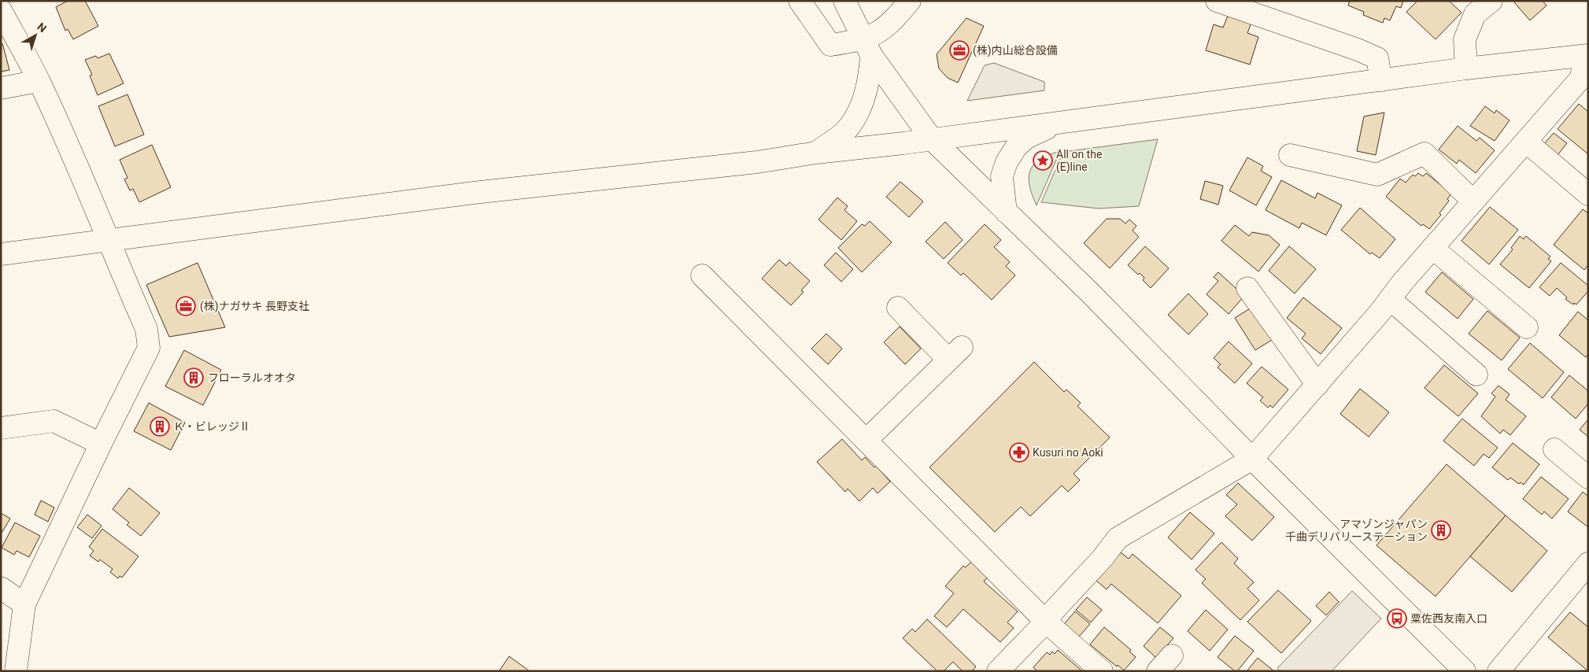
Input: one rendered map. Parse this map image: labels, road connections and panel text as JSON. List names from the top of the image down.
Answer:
{
  "places": {
    "office": ["(株)内山総合設備", "(株)ナガサキ 長野支社"],
    "place": ["All on the (E)line"],
    "building": ["フローラルオオタ", "Ｋ・ビレッジⅡ", "アマゾンジャパン 千曲デリバリーステーション"],
    "pharmacy": ["Kusuri no Aoki"],
    "bus stop": ["粟佐西友南入口"]
  },
  "north": "top right"
}
